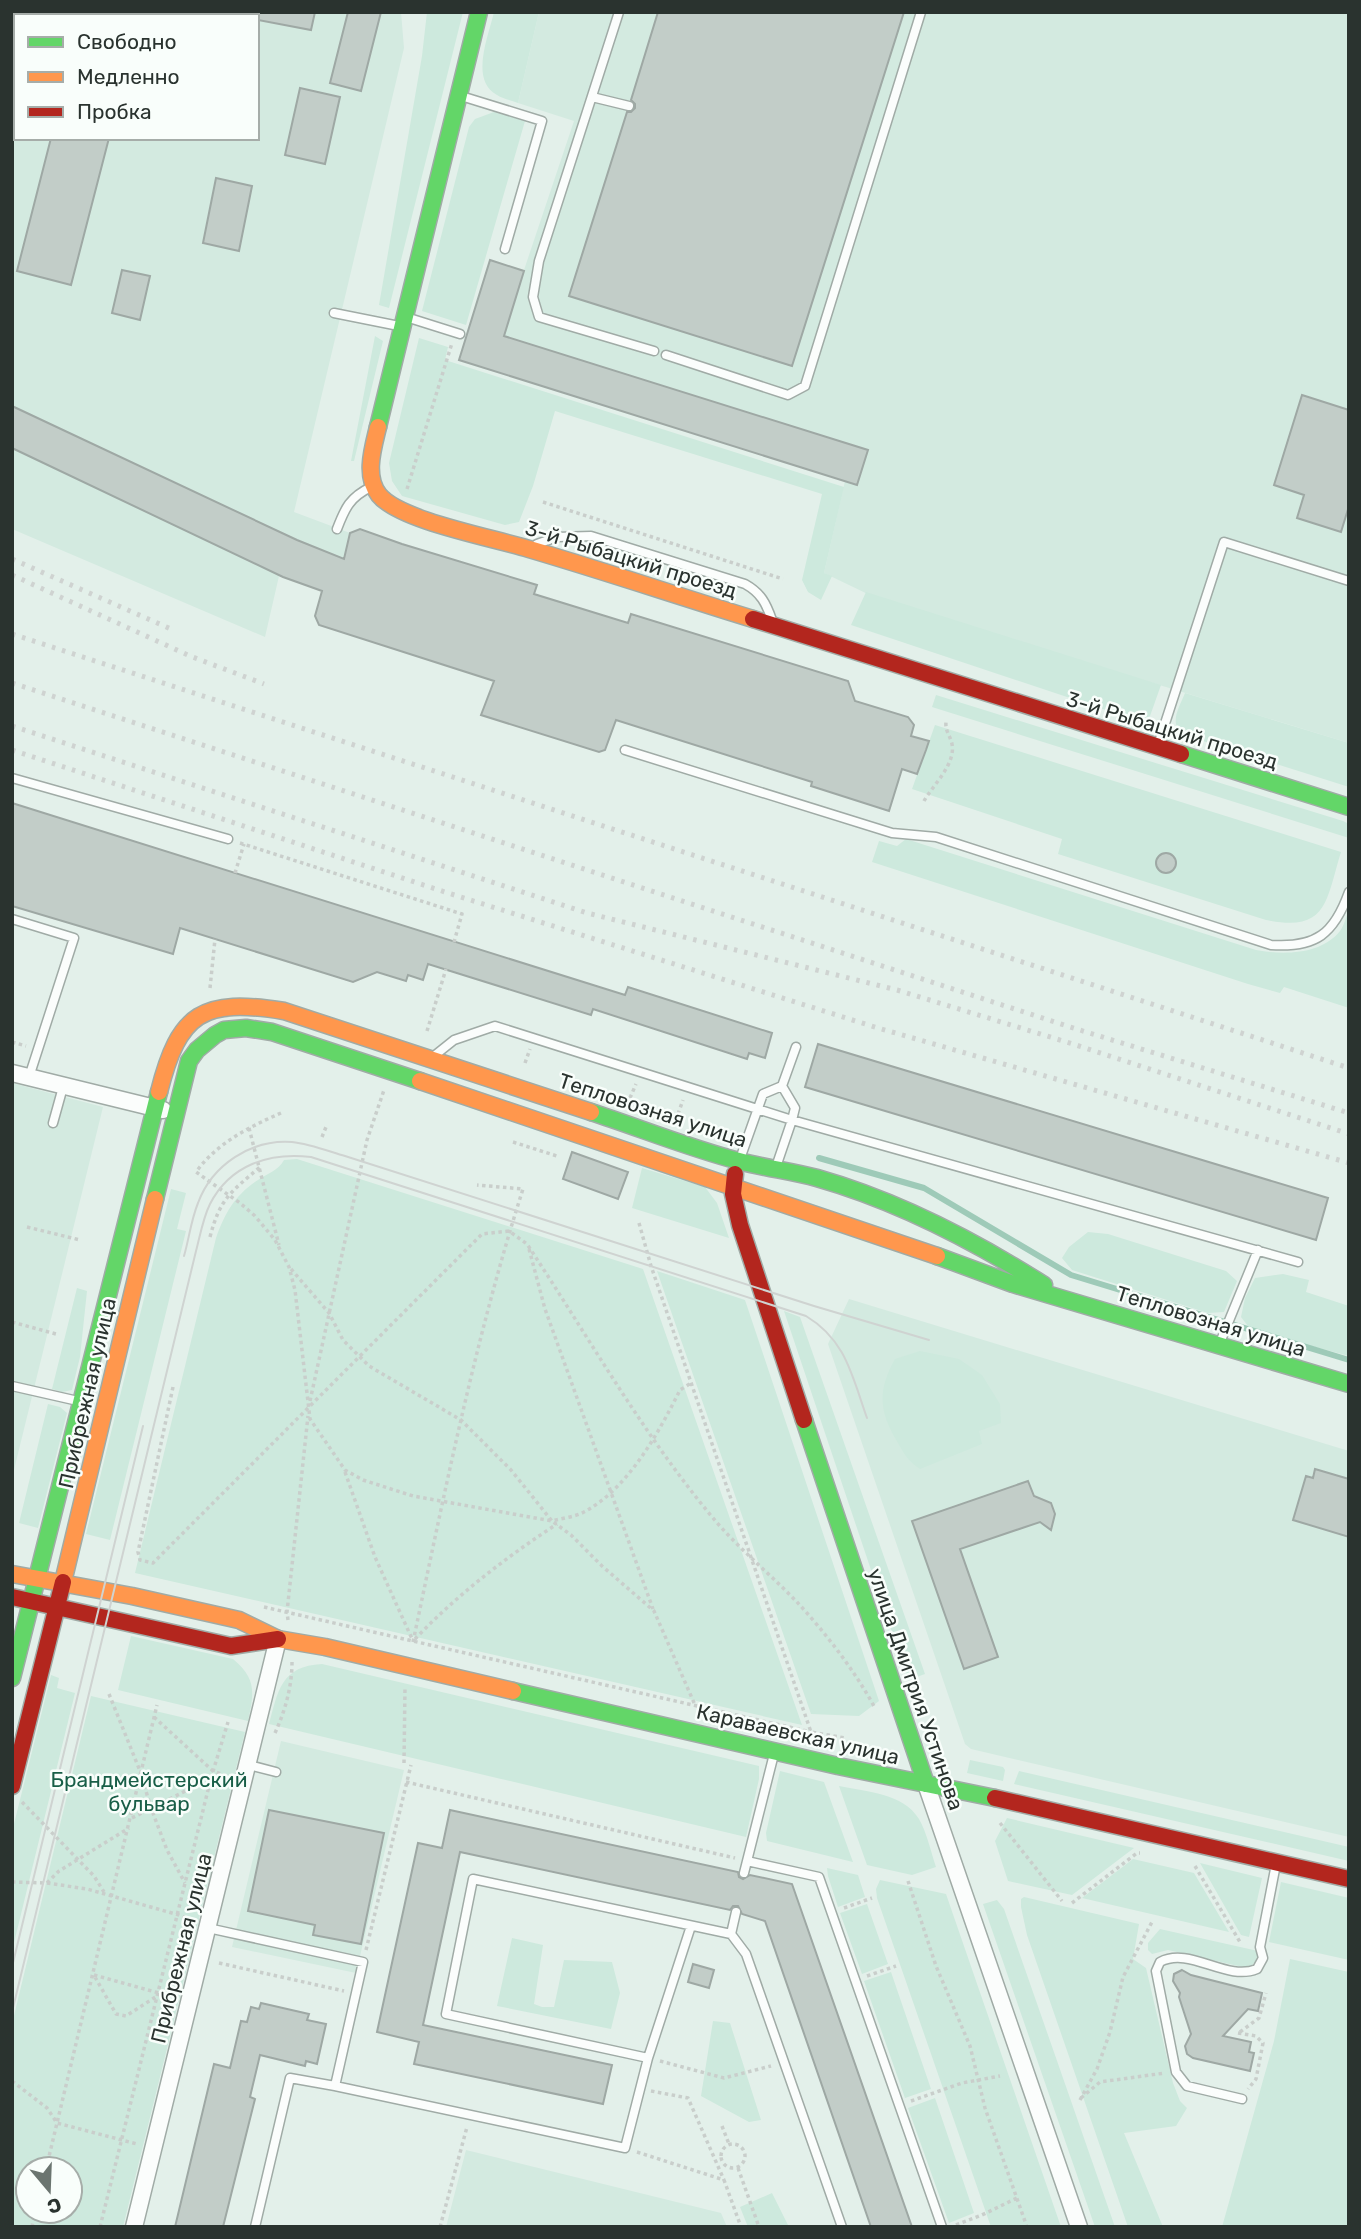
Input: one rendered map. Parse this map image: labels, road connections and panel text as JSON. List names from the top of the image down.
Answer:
{
  "streets": {
    "street": [
      "3-й Рыбацкий проезд",
      "Тепловозная улица",
      "Прибрежная улица",
      "улица Дмитрия Устинова",
      "Караваевская улица"
    ]
  },
  "crossings": [
    ["Тепловозная улица", "Прибрежная улица"],
    ["Тепловозная улица", "улица Дмитрия Устинова"],
    ["Прибрежная улица", "Караваевская улица"],
    ["улица Дмитрия Устинова", "Караваевская улица"]
  ],
  "parks": ["Брандмейстерский бульвар"],
  "legend": ["Свободно", "Медленно", "Пробка"],
  "north": "bottom"
}
